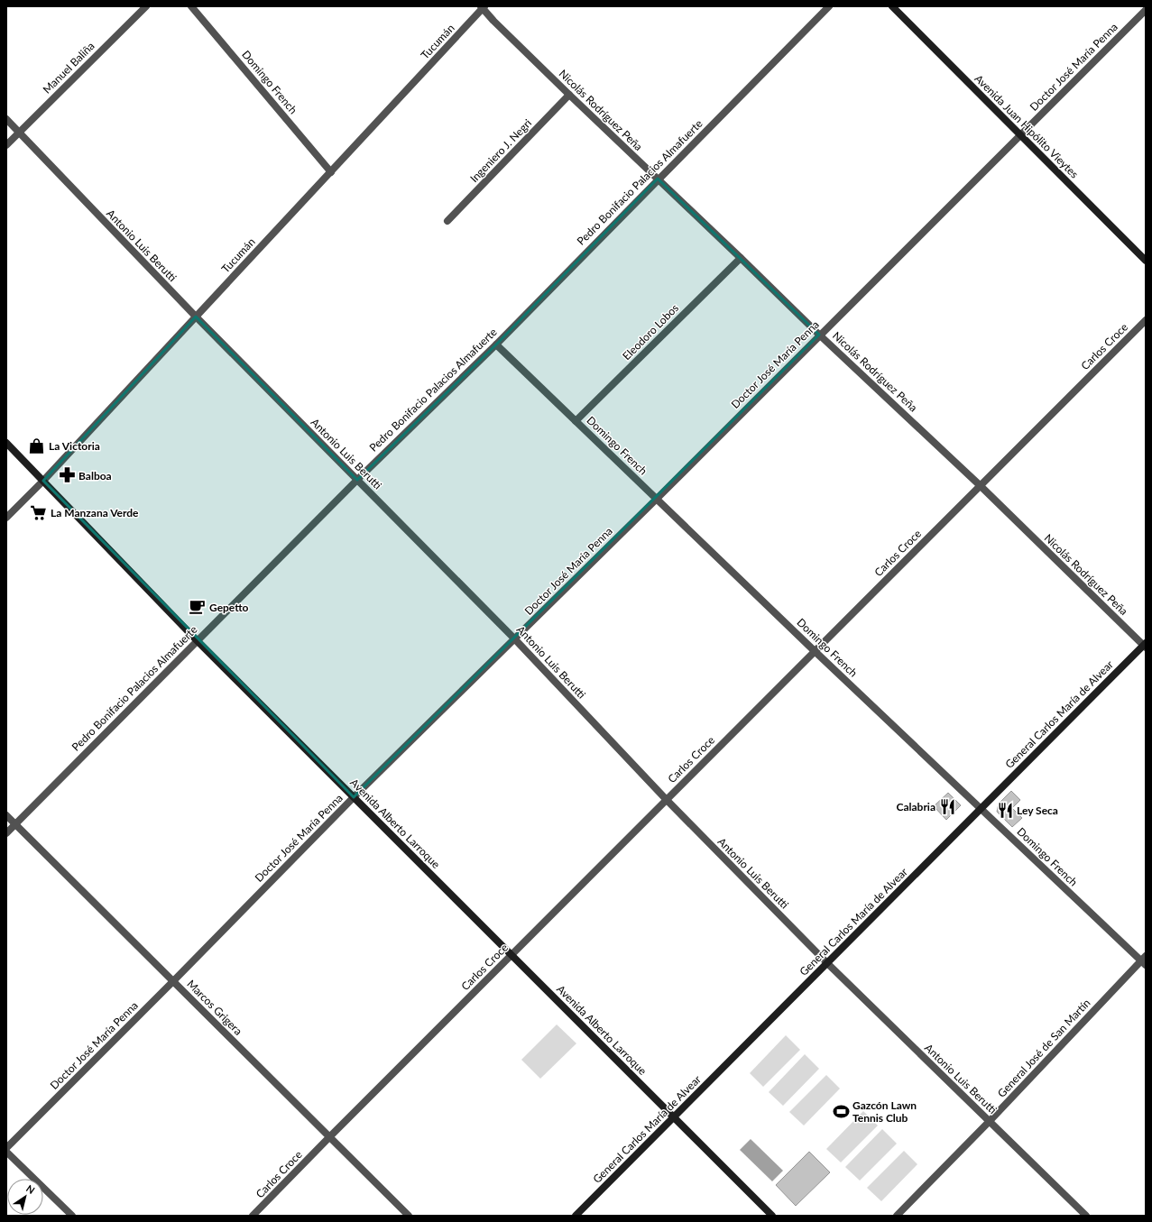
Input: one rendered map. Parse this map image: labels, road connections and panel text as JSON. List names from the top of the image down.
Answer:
{
  "streets": {
    "street": [
      "Tucumán",
      "Doctor José María Penna",
      "Manuel Baliña",
      "Domingo French",
      "Nicolás Rodríguez Peña",
      "Avenida Juan Hipólito Vieytes",
      "Ingeniero J. Negri",
      "Pedro Bonifacio Palacios Almafuerte",
      "Antonio Luis Berutti",
      "Eleodoro Lobos",
      "Carlos Croce",
      "General Carlos María de Alvear",
      "Avenida Alberto Larroque",
      "Marcos Grigera",
      "General José de San Martín"
    ]
  },
  "crossings": [
    ["Tucumán", "Domingo French"],
    ["Tucumán", "Nicolás Rodríguez Peña"],
    ["Tucumán", "Antonio Luis Berutti"],
    ["Tucumán", "Avenida Alberto Larroque"],
    ["Doctor José María Penna", "Domingo French"],
    ["Doctor José María Penna", "Nicolás Rodríguez Peña"],
    ["Doctor José María Penna", "Avenida Juan Hipólito Vieytes"],
    ["Doctor José María Penna", "Antonio Luis Berutti"],
    ["Doctor José María Penna", "Avenida Alberto Larroque"],
    ["Doctor José María Penna", "Marcos Grigera"],
    ["Manuel Baliña", "Antonio Luis Berutti"],
    ["Domingo French", "Pedro Bonifacio Palacios Almafuerte"],
    ["Domingo French", "Eleodoro Lobos"],
    ["Domingo French", "Carlos Croce"],
    ["Domingo French", "General Carlos María de Alvear"],
    ["Domingo French", "General José de San Martín"],
    ["Nicolás Rodríguez Peña", "Ingeniero J. Negri"],
    ["Nicolás Rodríguez Peña", "Pedro Bonifacio Palacios Almafuerte"],
    ["Nicolás Rodríguez Peña", "Eleodoro Lobos"],
    ["Nicolás Rodríguez Peña", "Carlos Croce"],
    ["Nicolás Rodríguez Peña", "General Carlos María de Alvear"],
    ["Pedro Bonifacio Palacios Almafuerte", "Antonio Luis Berutti"],
    ["Pedro Bonifacio Palacios Almafuerte", "Avenida Alberto Larroque"],
    ["Pedro Bonifacio Palacios Almafuerte", "Marcos Grigera"],
    ["Antonio Luis Berutti", "Carlos Croce"],
    ["Antonio Luis Berutti", "General Carlos María de Alvear"],
    ["Antonio Luis Berutti", "General José de San Martín"],
    ["Carlos Croce", "Avenida Alberto Larroque"],
    ["Carlos Croce", "Marcos Grigera"],
    ["General Carlos María de Alvear", "Avenida Alberto Larroque"]
  ],
  "places": {
    "shop": ["La Victoria"],
    "pharmacy": ["Balboa"],
    "supermarket": ["La Manzana Verde"],
    "cafe": ["Gepetto"],
    "restaurant": ["Calabria", "Ley Seca"],
    "sports": ["Gazcón Lawn Tennis Club"]
  },
  "north": "top right"
}
